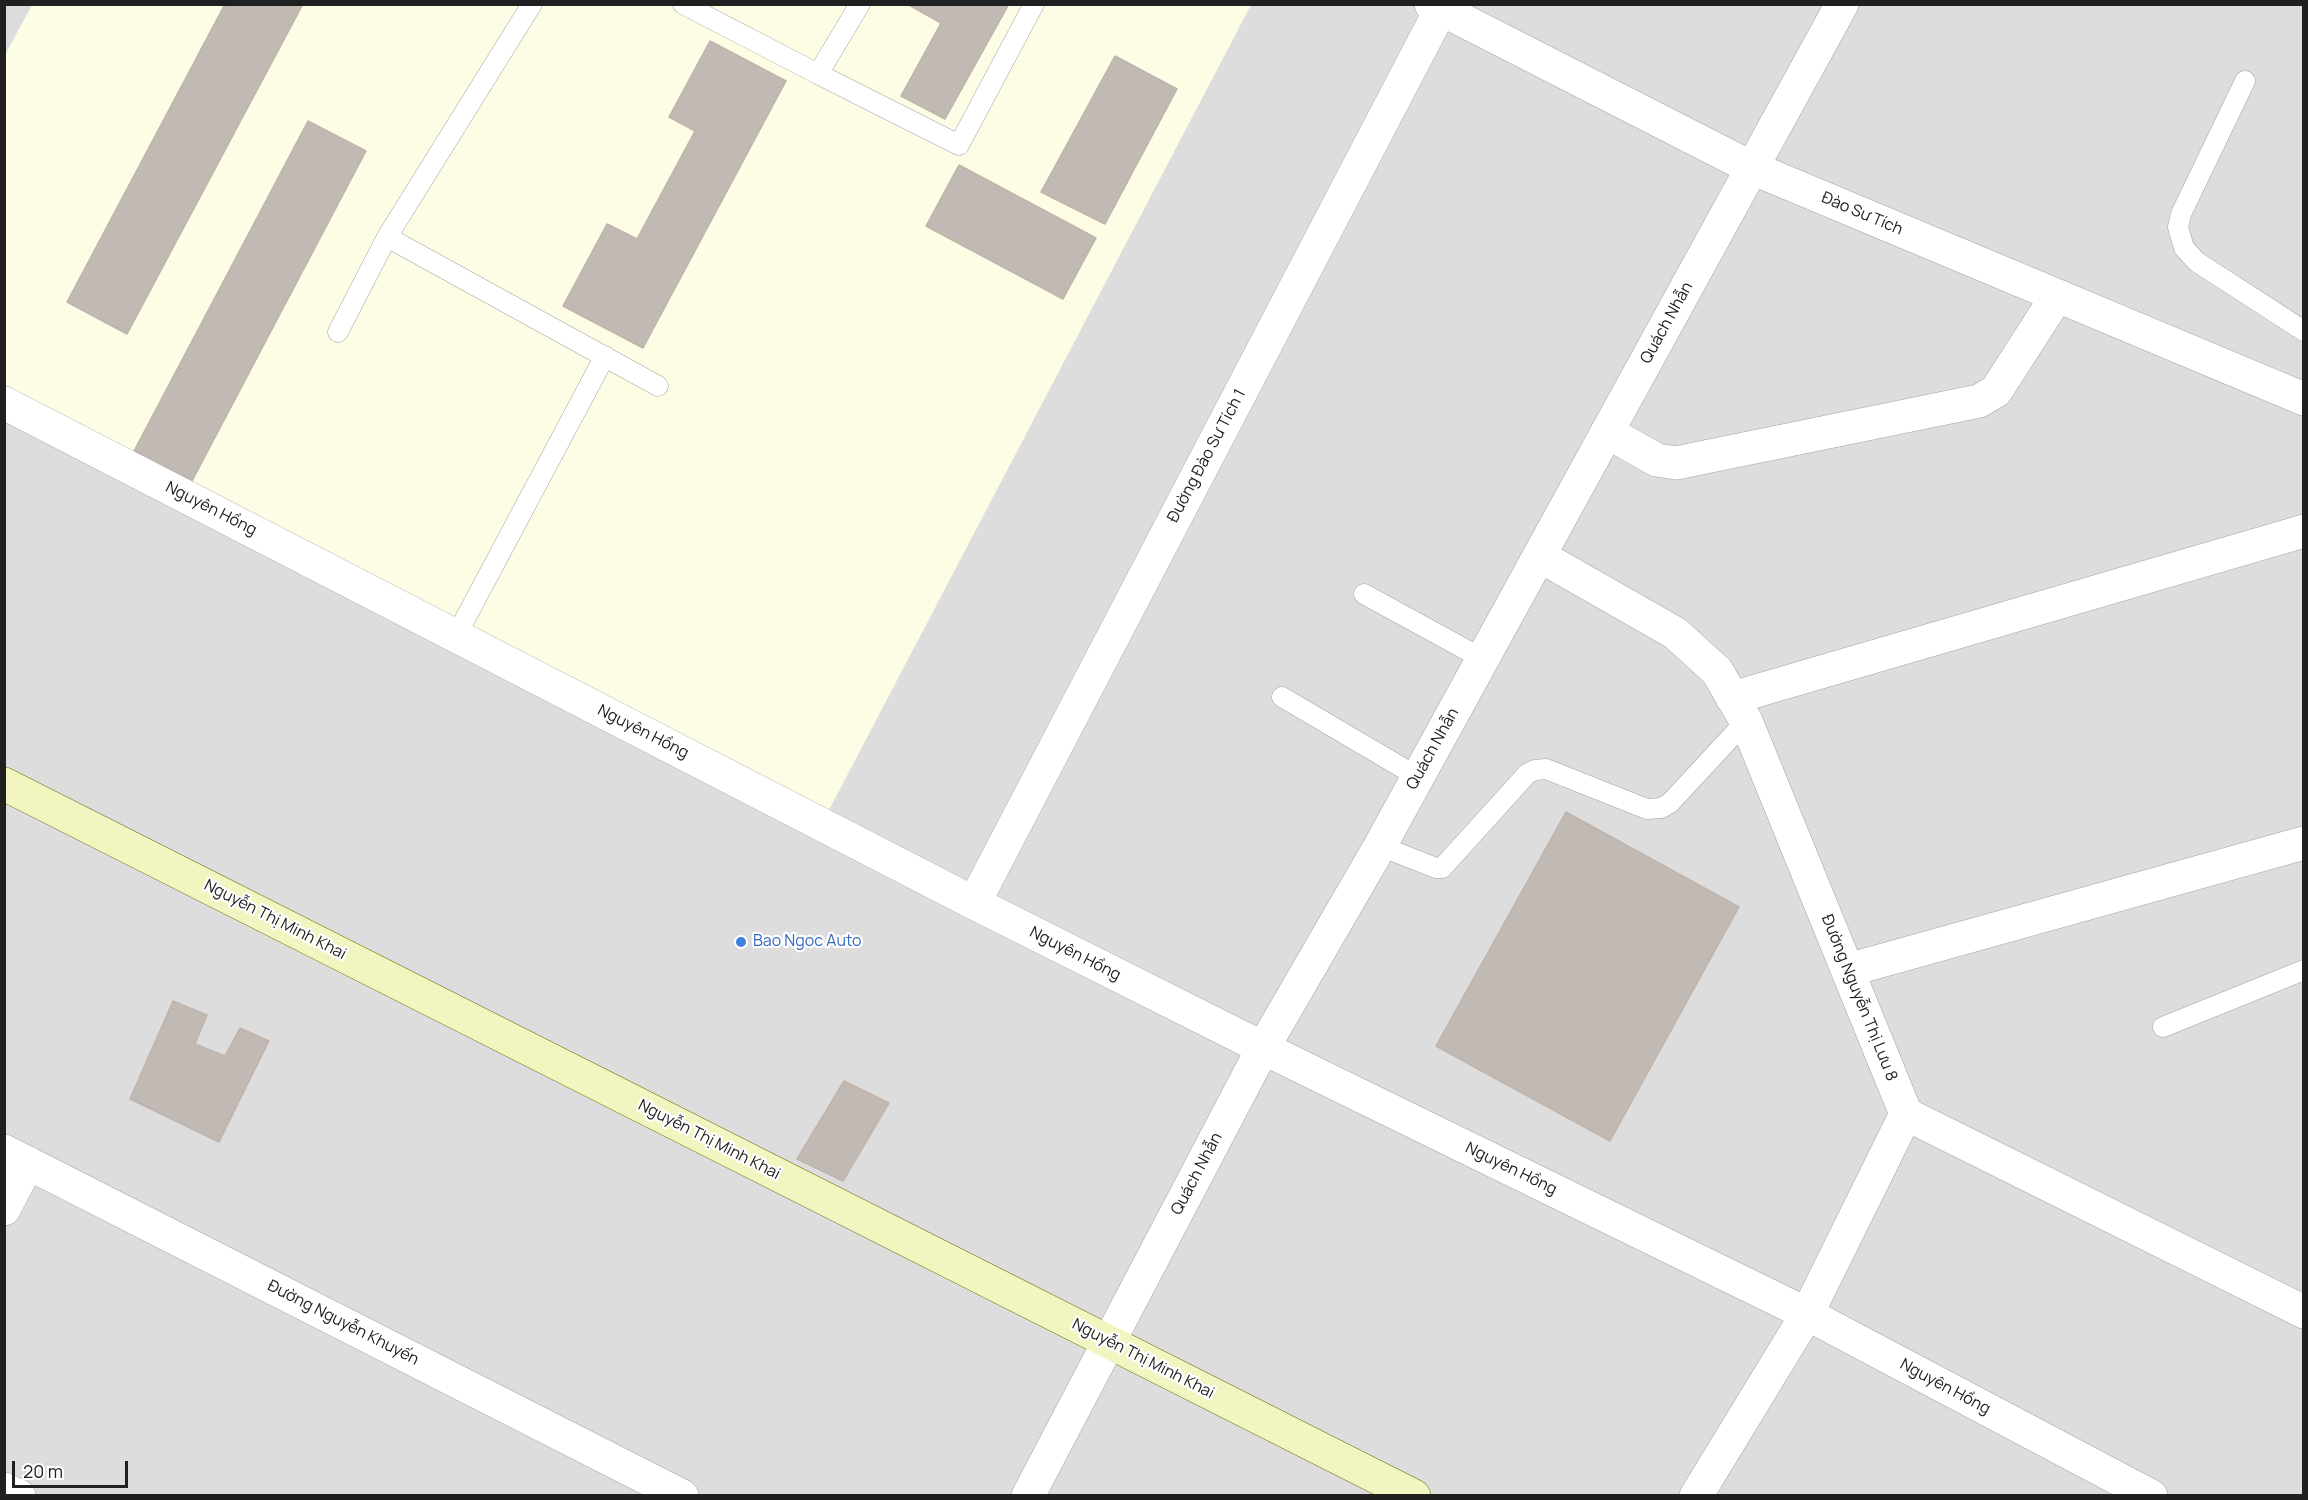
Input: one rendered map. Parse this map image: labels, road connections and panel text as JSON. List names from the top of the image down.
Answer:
{
  "streets": {
    "main road": ["Nguyễn Thị Minh Khai"],
    "street": [
      "Đào Sư Tích",
      "Quách Nhẫn",
      "Đường Đào Sư Tích 1",
      "Nguyên Hồng",
      "Đường Nguyễn Thị Lưu 8",
      "Đường Nguyễn Khuyến"
    ]
  },
  "crossings": [
    ["Đào Sư Tích", "Quách Nhẫn"],
    ["Đào Sư Tích", "Đường Đào Sư Tích 1"],
    ["Quách Nhẫn", "Nguyên Hồng"],
    ["Quách Nhẫn", "Nguyễn Thị Minh Khai"],
    ["Quách Nhẫn", "Đường Nguyễn Thị Lưu 8"],
    ["Đường Đào Sư Tích 1", "Nguyên Hồng"]
  ],
  "places": ["Bao Ngoc Auto"],
  "scale_bar": "20 m"
}
